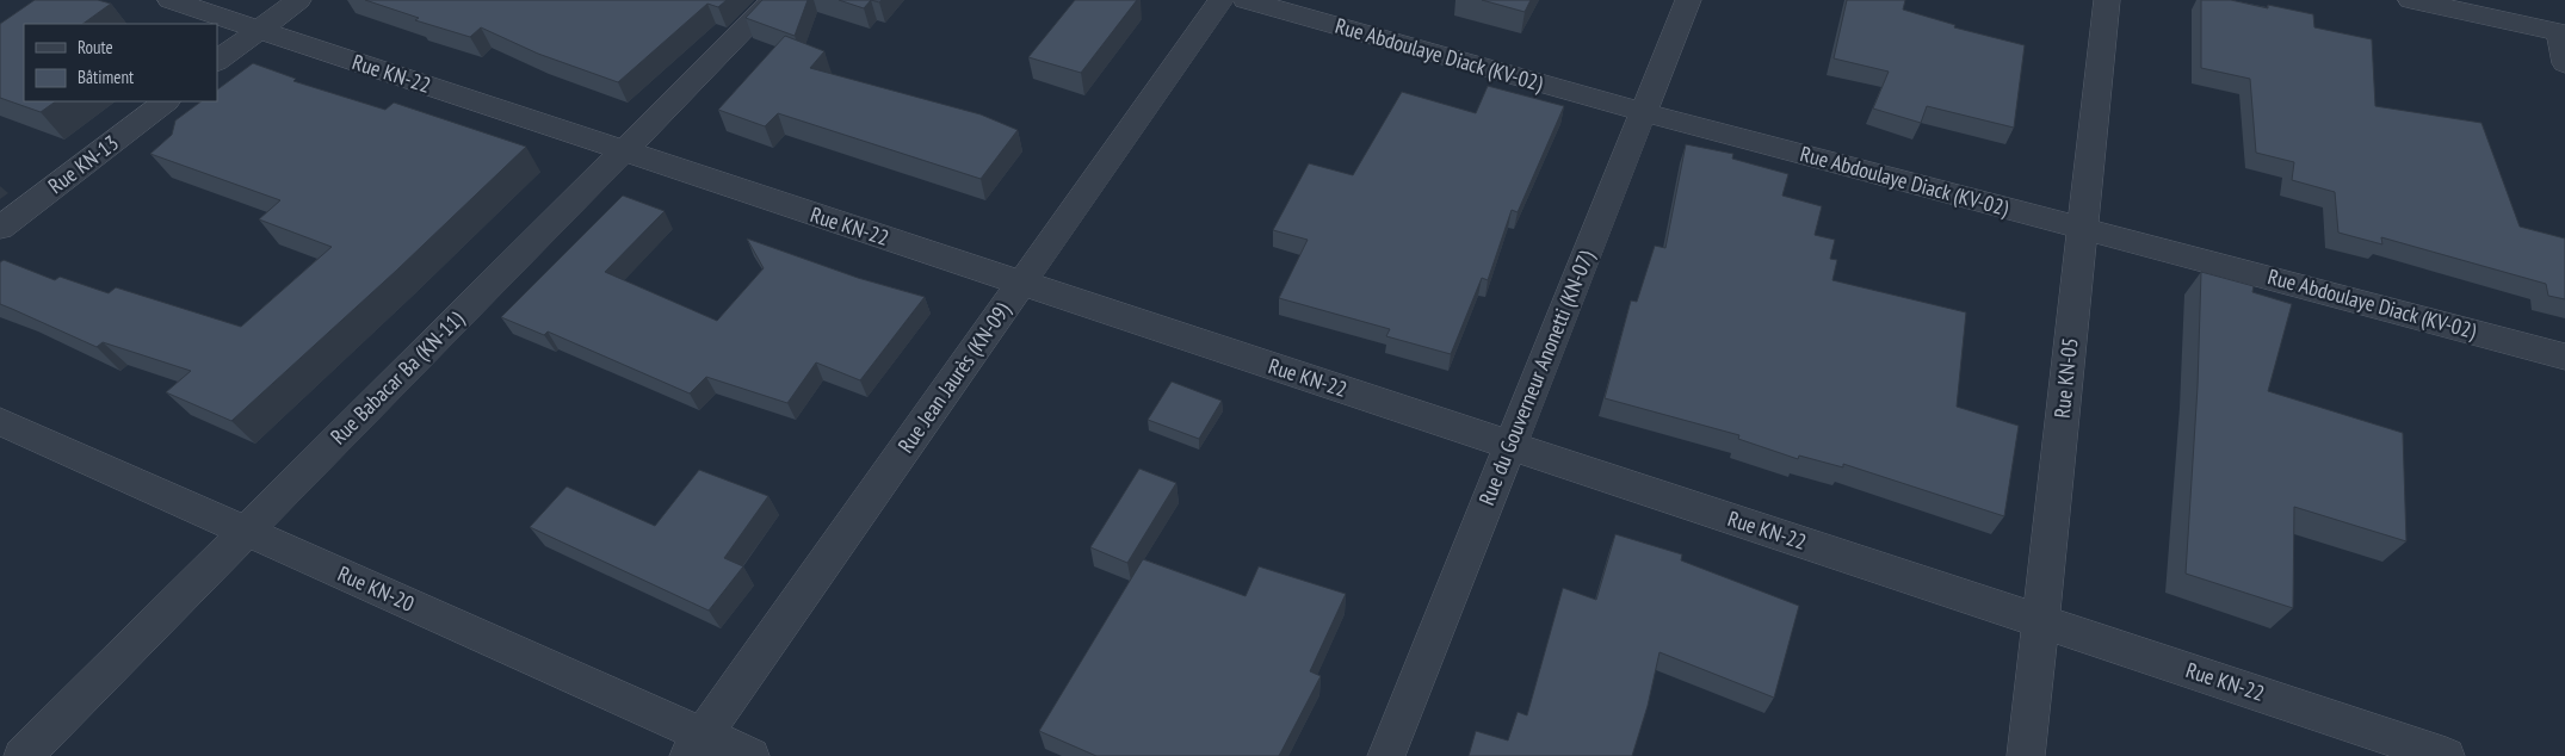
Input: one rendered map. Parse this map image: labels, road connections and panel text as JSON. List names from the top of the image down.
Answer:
{
  "streets": {
    "street": [
      "Rue Abdoulaye Diack (KV-02)",
      "Rue KN-22",
      "Rue KN-13",
      "Rue Babacar Ba (KN-11)",
      "Rue Jean Jaurès (KN-09)",
      "Rue du Gouverneur Anonetti (KN-07)",
      "Rue KN-05",
      "Rue KN-20"
    ]
  },
  "crossings": [
    ["Rue Abdoulaye Diack (KV-02)", "Rue du Gouverneur Anonetti (KN-07)"],
    ["Rue Abdoulaye Diack (KV-02)", "Rue KN-05"],
    ["Rue KN-22", "Rue Babacar Ba (KN-11)"],
    ["Rue KN-22", "Rue Jean Jaurès (KN-09)"],
    ["Rue KN-22", "Rue du Gouverneur Anonetti (KN-07)"],
    ["Rue KN-22", "Rue KN-05"],
    ["Rue Babacar Ba (KN-11)", "Rue KN-20"],
    ["Rue Jean Jaurès (KN-09)", "Rue KN-20"]
  ],
  "legend": ["Route", "Bâtiment"]
}
